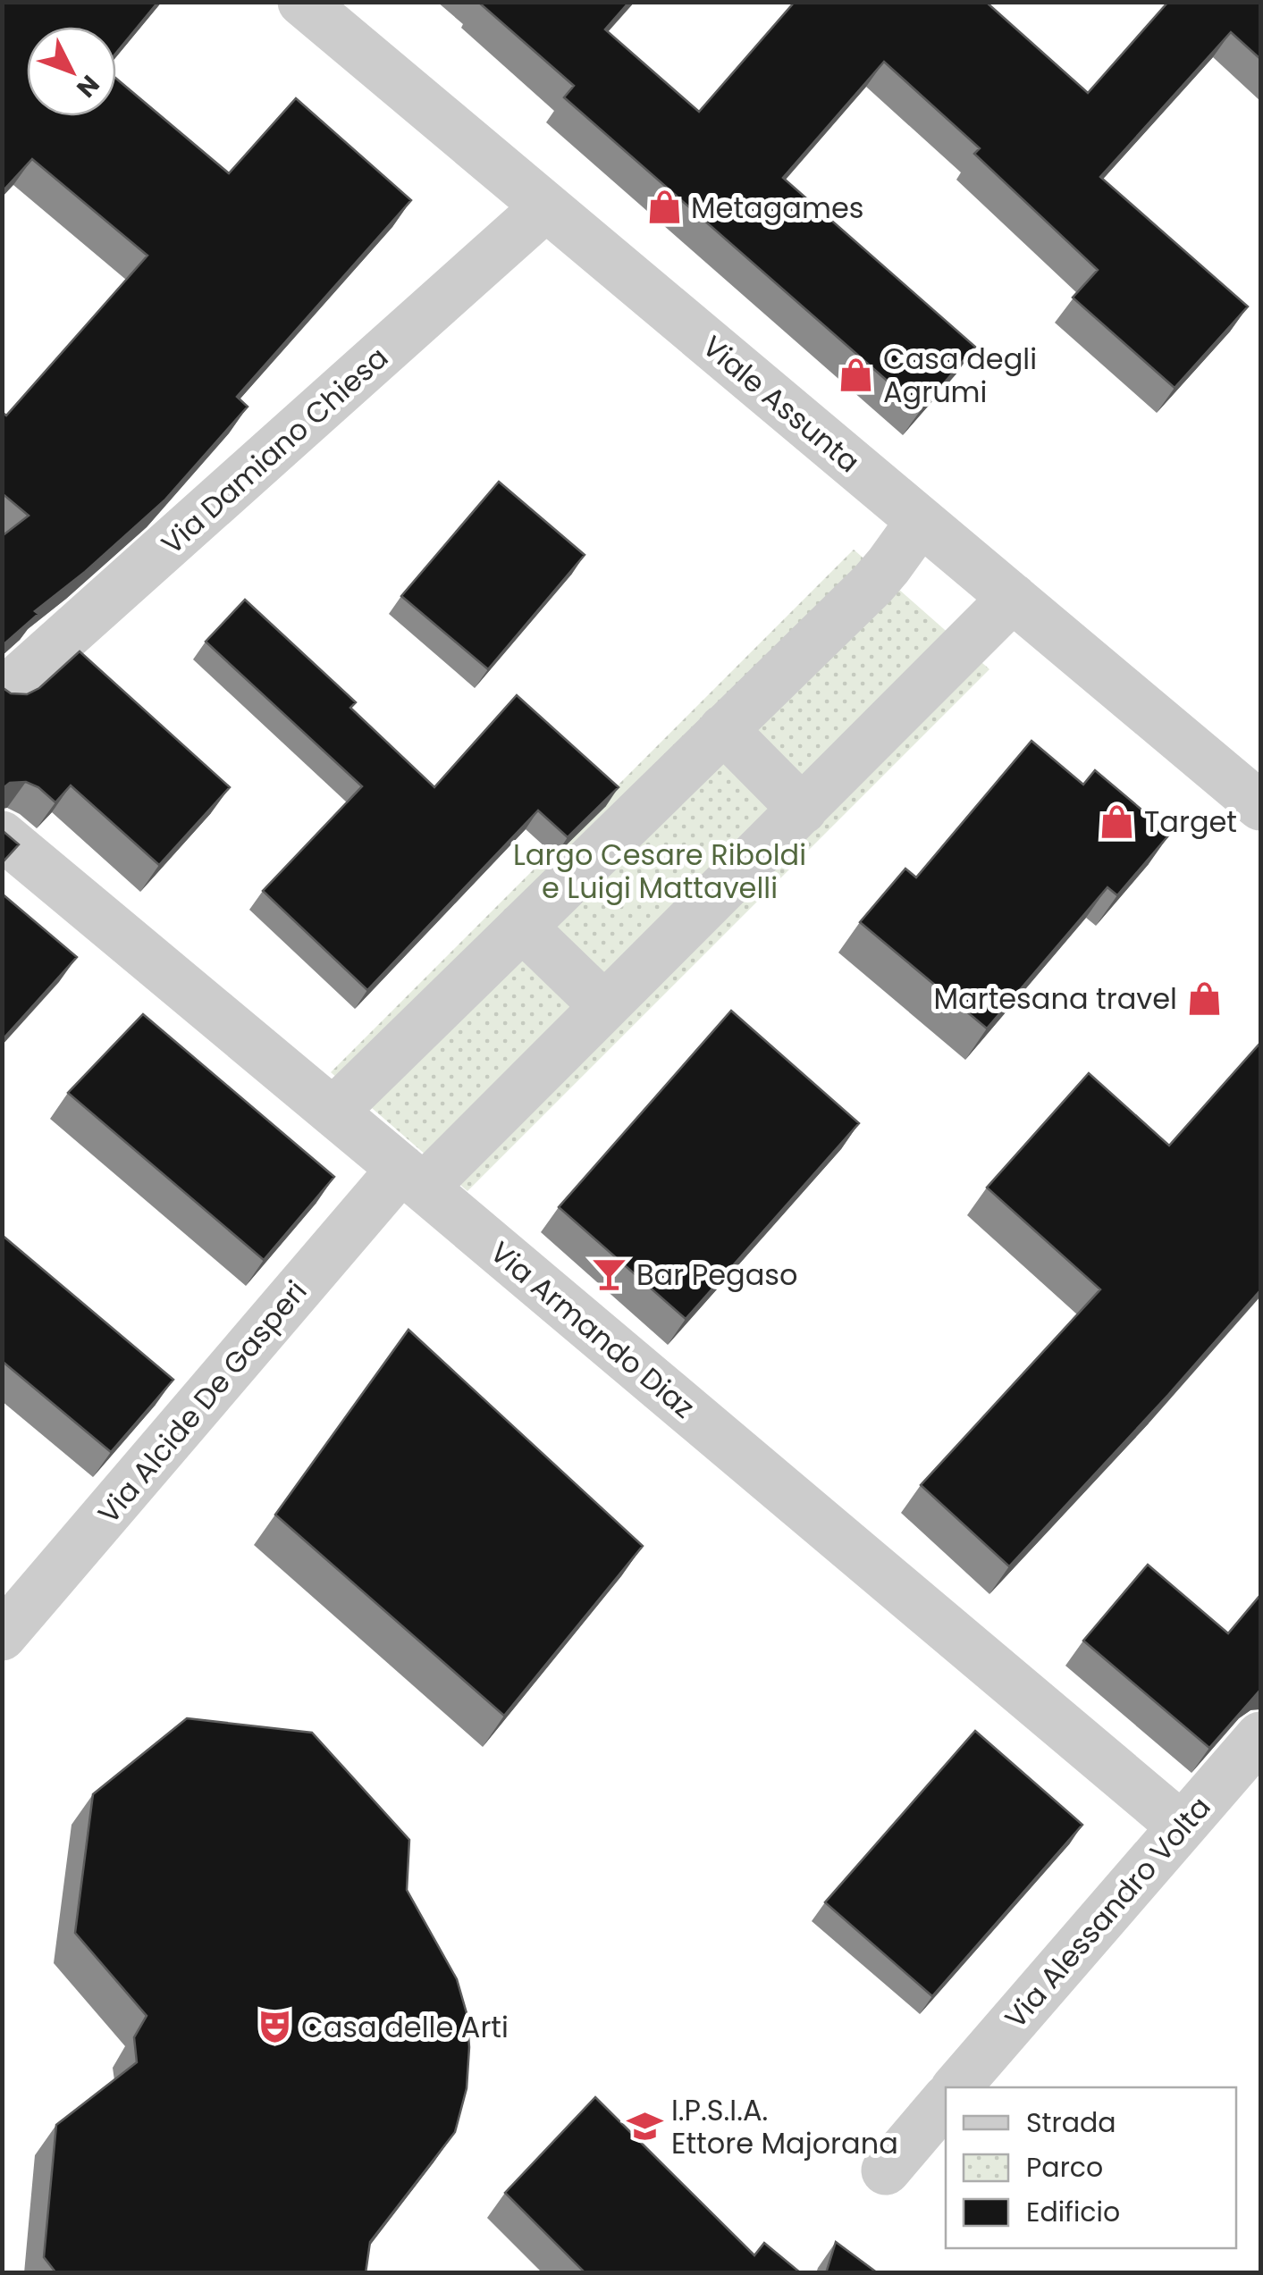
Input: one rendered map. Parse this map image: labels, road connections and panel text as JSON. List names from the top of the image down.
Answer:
{
  "streets": {
    "street": [
      "Viale Assunta",
      "Via Damiano Chiesa",
      "Via Armando Diaz",
      "Via Alcide De Gasperi",
      "Via Alessandro Volta"
    ]
  },
  "crossings": [
    ["Viale Assunta", "Via Damiano Chiesa"],
    ["Via Armando Diaz", "Via Alcide De Gasperi"],
    ["Via Armando Diaz", "Via Alessandro Volta"]
  ],
  "parks": ["Largo Cesare Riboldi e Luigi Mattavelli"],
  "places": {
    "shop": [
      "Metagames",
      "Casa degli Agrumi",
      "Target",
      "Martesana travel"
    ],
    "bar": ["Bar Pegaso"],
    "theatre": ["Casa delle Arti"],
    "school or university": ["I.P.S.I.A. Ettore Majorana"]
  },
  "legend": ["Strada", "Parco", "Edificio"],
  "north": "bottom right"
}
